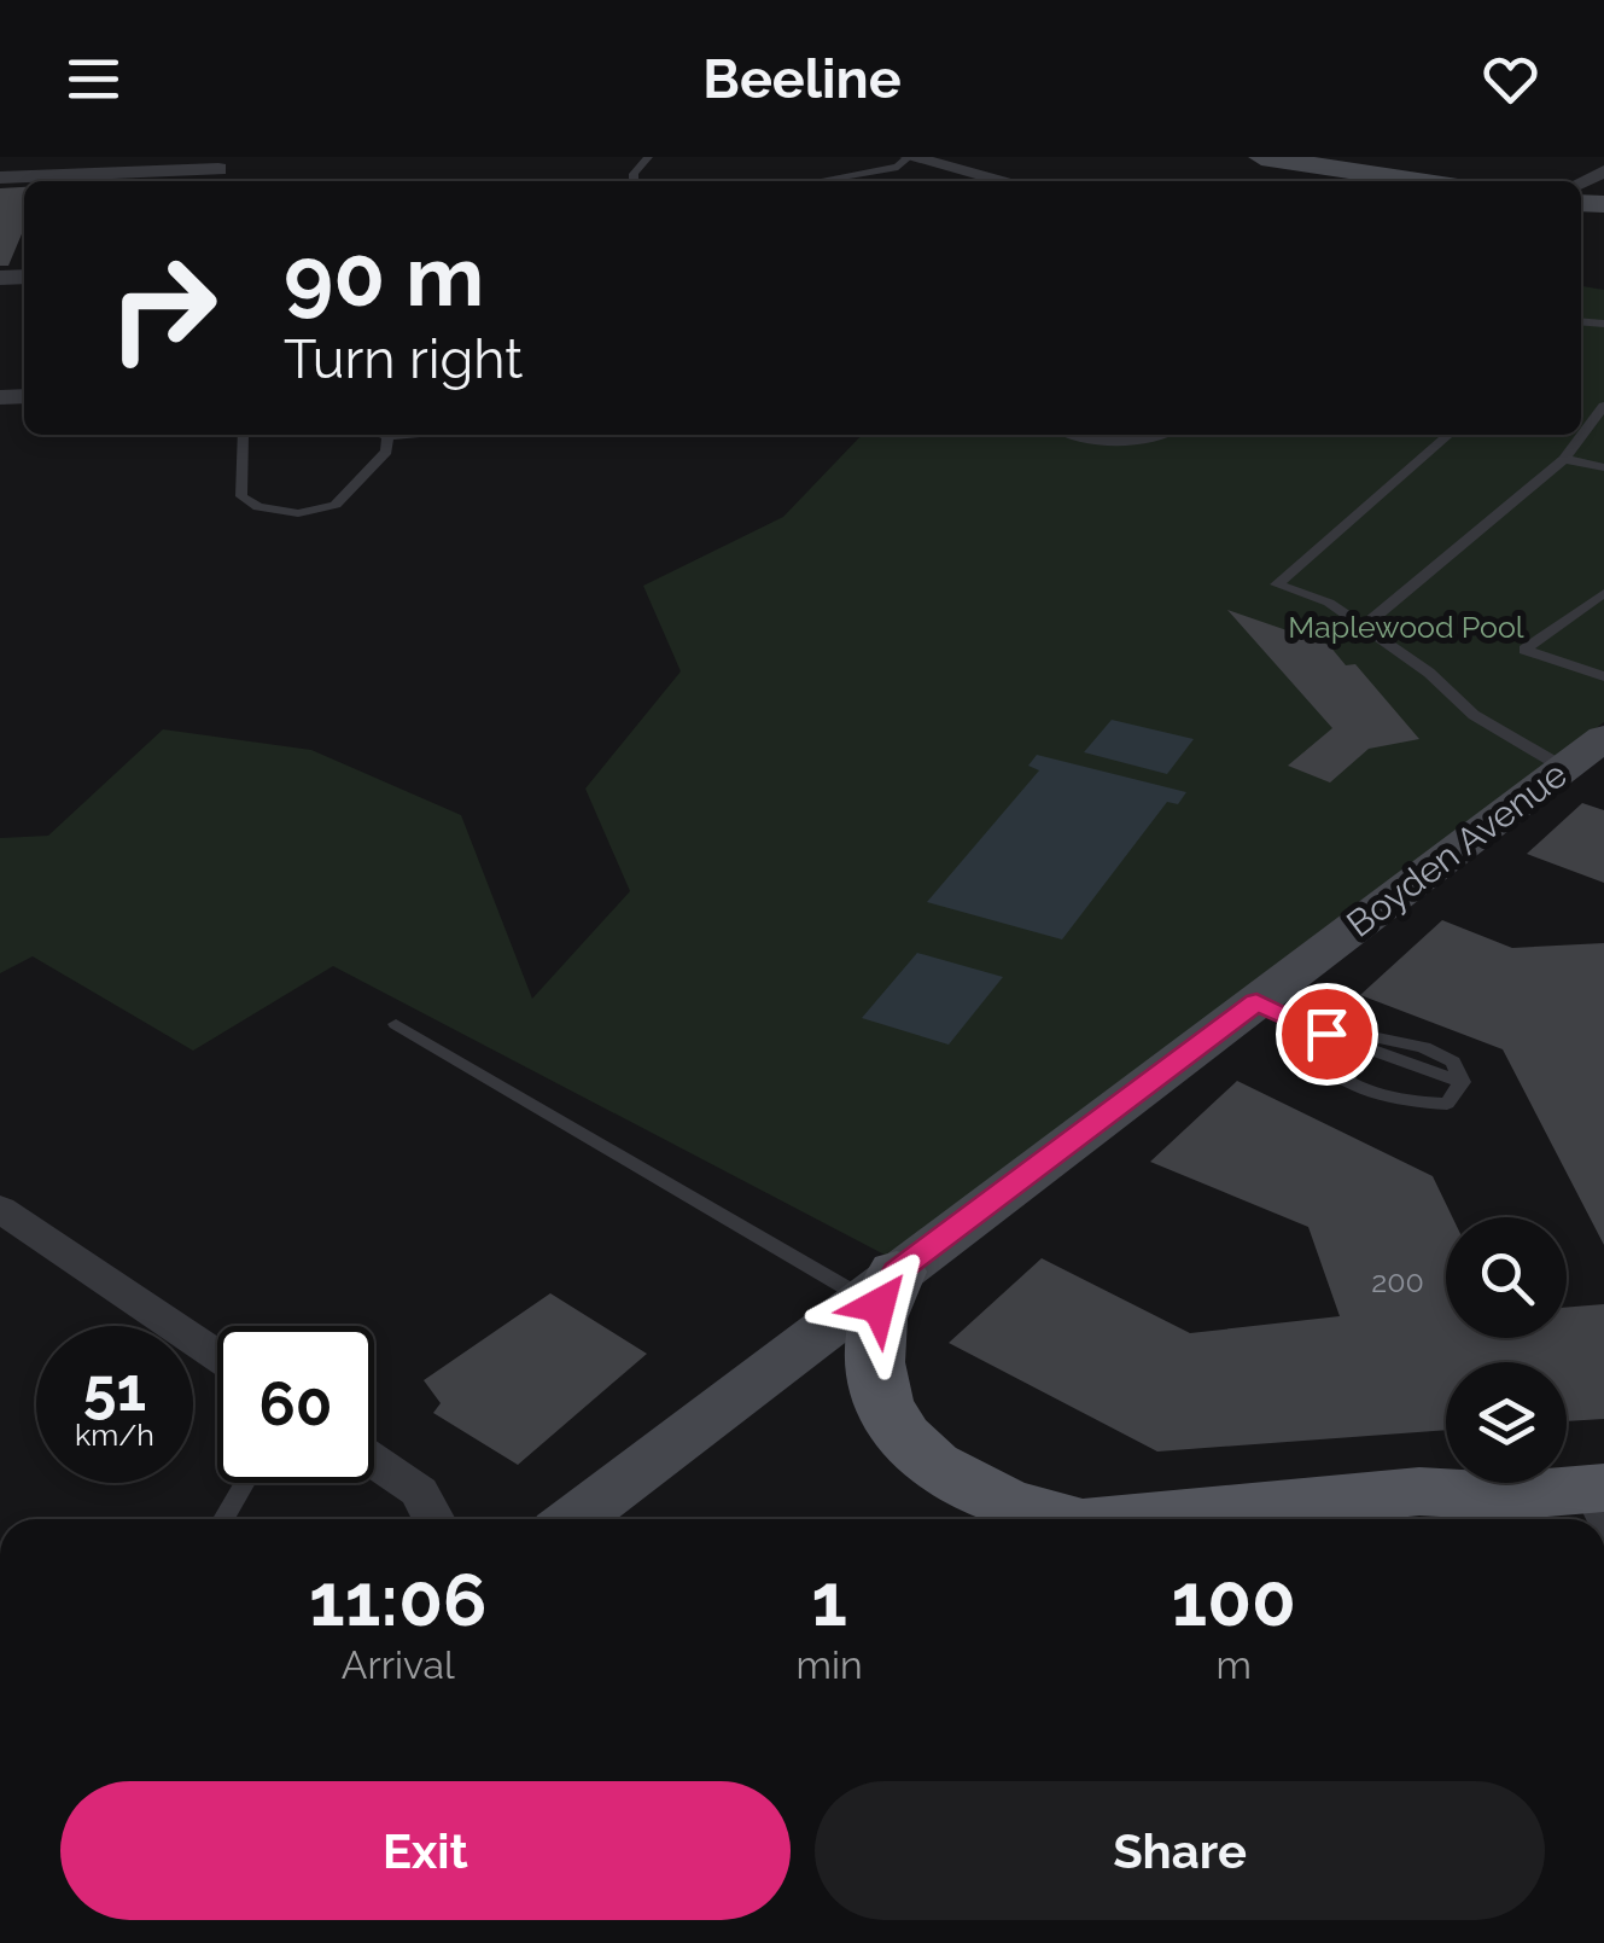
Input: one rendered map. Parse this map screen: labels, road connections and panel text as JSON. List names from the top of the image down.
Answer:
{
  "streets": {
    "street": ["Boyden Avenue"]
  },
  "parks": ["Maplewood Pool"],
  "house_numbers": ["200"],
  "page": {
    "header": "Beeline",
    "turn": ["90 m", "Turn right"],
    "speed": "51 km/h",
    "limit": "60",
    "eta": [
      "11:06",
      "Arrival",
      "1",
      "min",
      "100",
      "m"
    ],
    "buttons": ["Exit", "Share"]
  }
}
